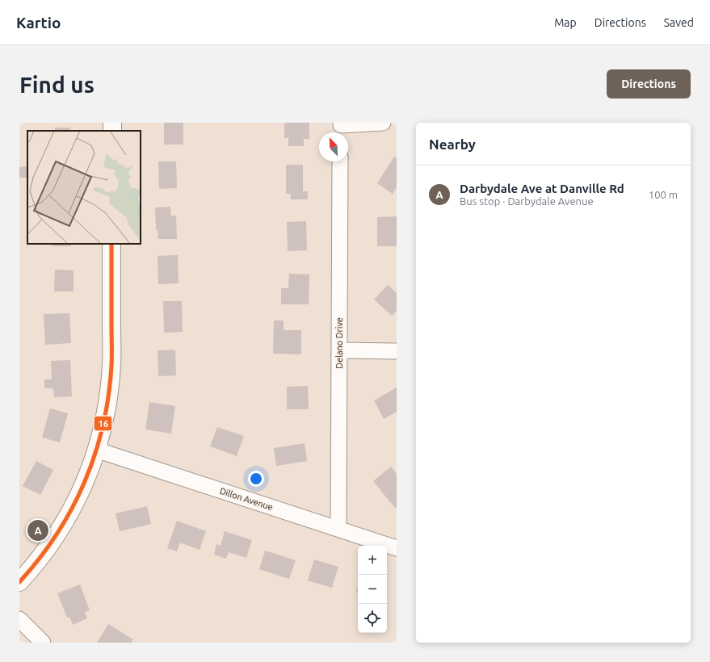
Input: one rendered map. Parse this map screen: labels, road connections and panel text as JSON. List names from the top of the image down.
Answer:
{
  "streets": {
    "street": ["Delano Drive", "Dillon Avenue"]
  },
  "crossings": [
    ["Delano Drive", "Dillon Avenue"]
  ],
  "lines": ["transit line 16"],
  "north": "top left",
  "page": {
    "header": "Kartio",
    "nav": ["Map", "Directions", "Saved"],
    "buttons": "Directions",
    "title": "Find us",
    "heading": "Nearby",
    "list": [
      {
        "mark": "A",
        "name": "Darbydale Ave at Danville Rd",
        "note": "Bus stop · Darbydale Avenue",
        "value": "100 m"
      }
    ],
    "pins": "A",
    "map_buttons": ["+", "−"]
  }
}
